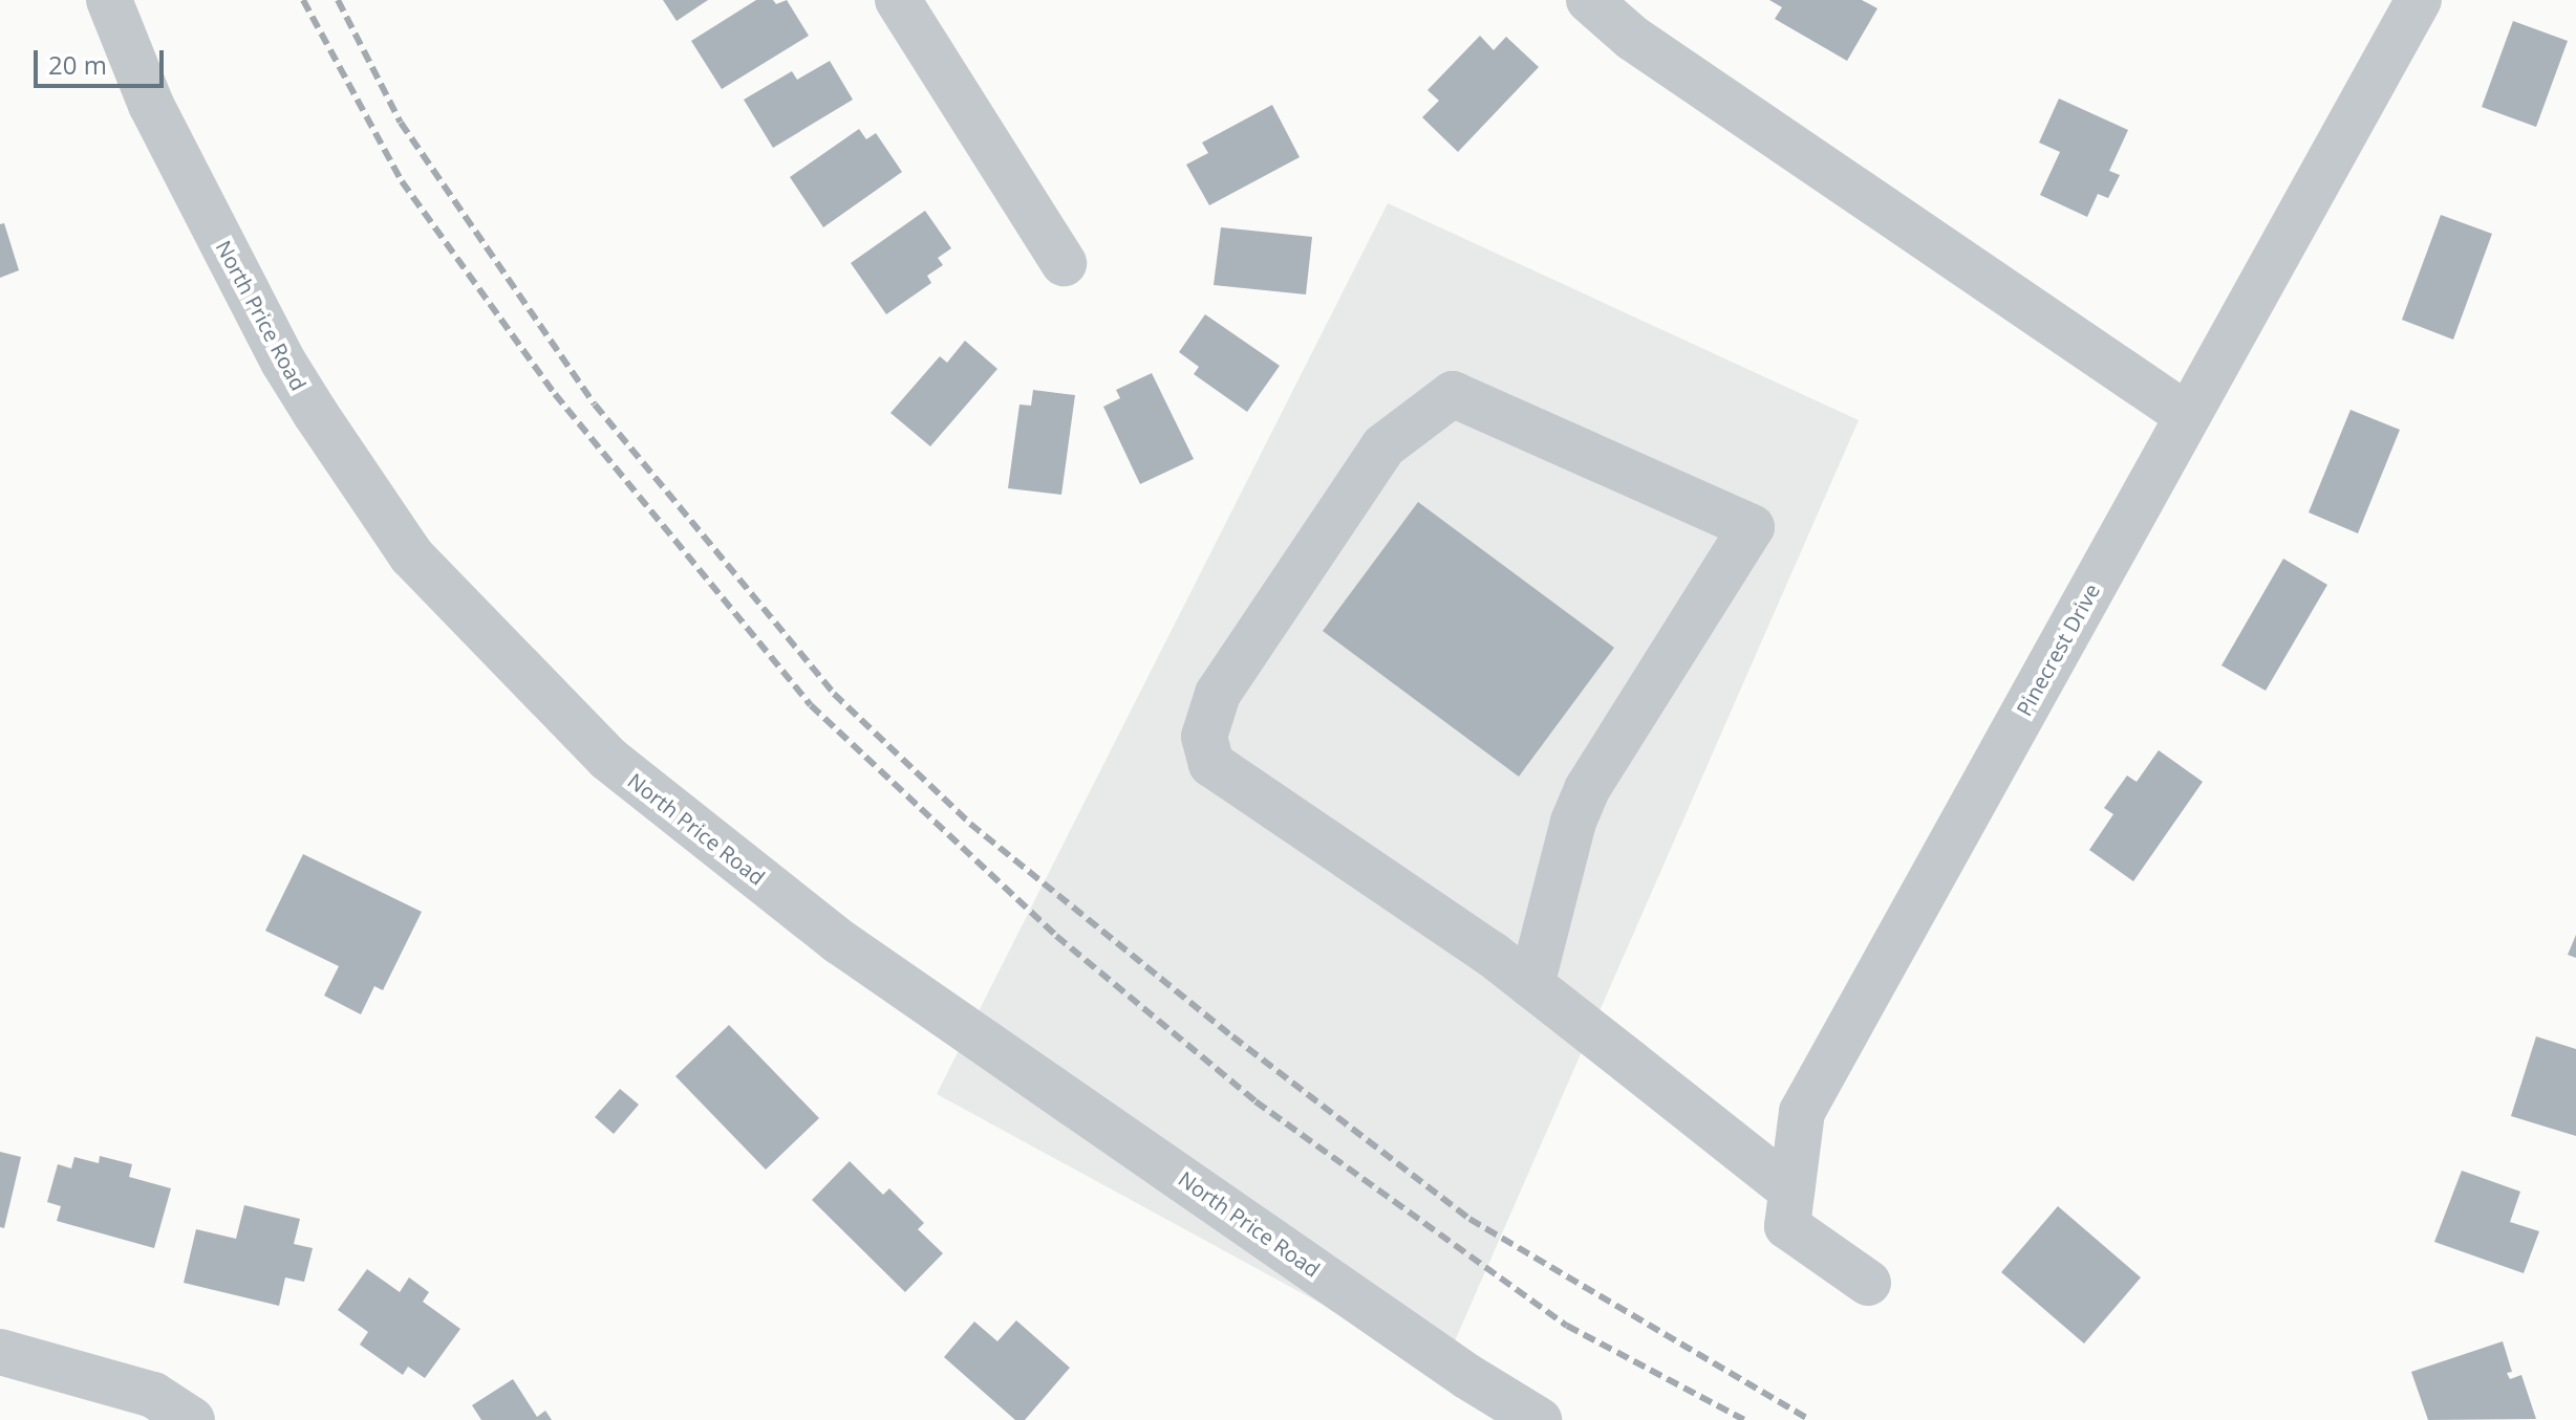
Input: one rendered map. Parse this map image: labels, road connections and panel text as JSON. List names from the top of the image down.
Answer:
{
  "streets": {
    "street": ["North Price Road", "Pinecrest Drive"]
  },
  "scale_bar": "20 m"
}
